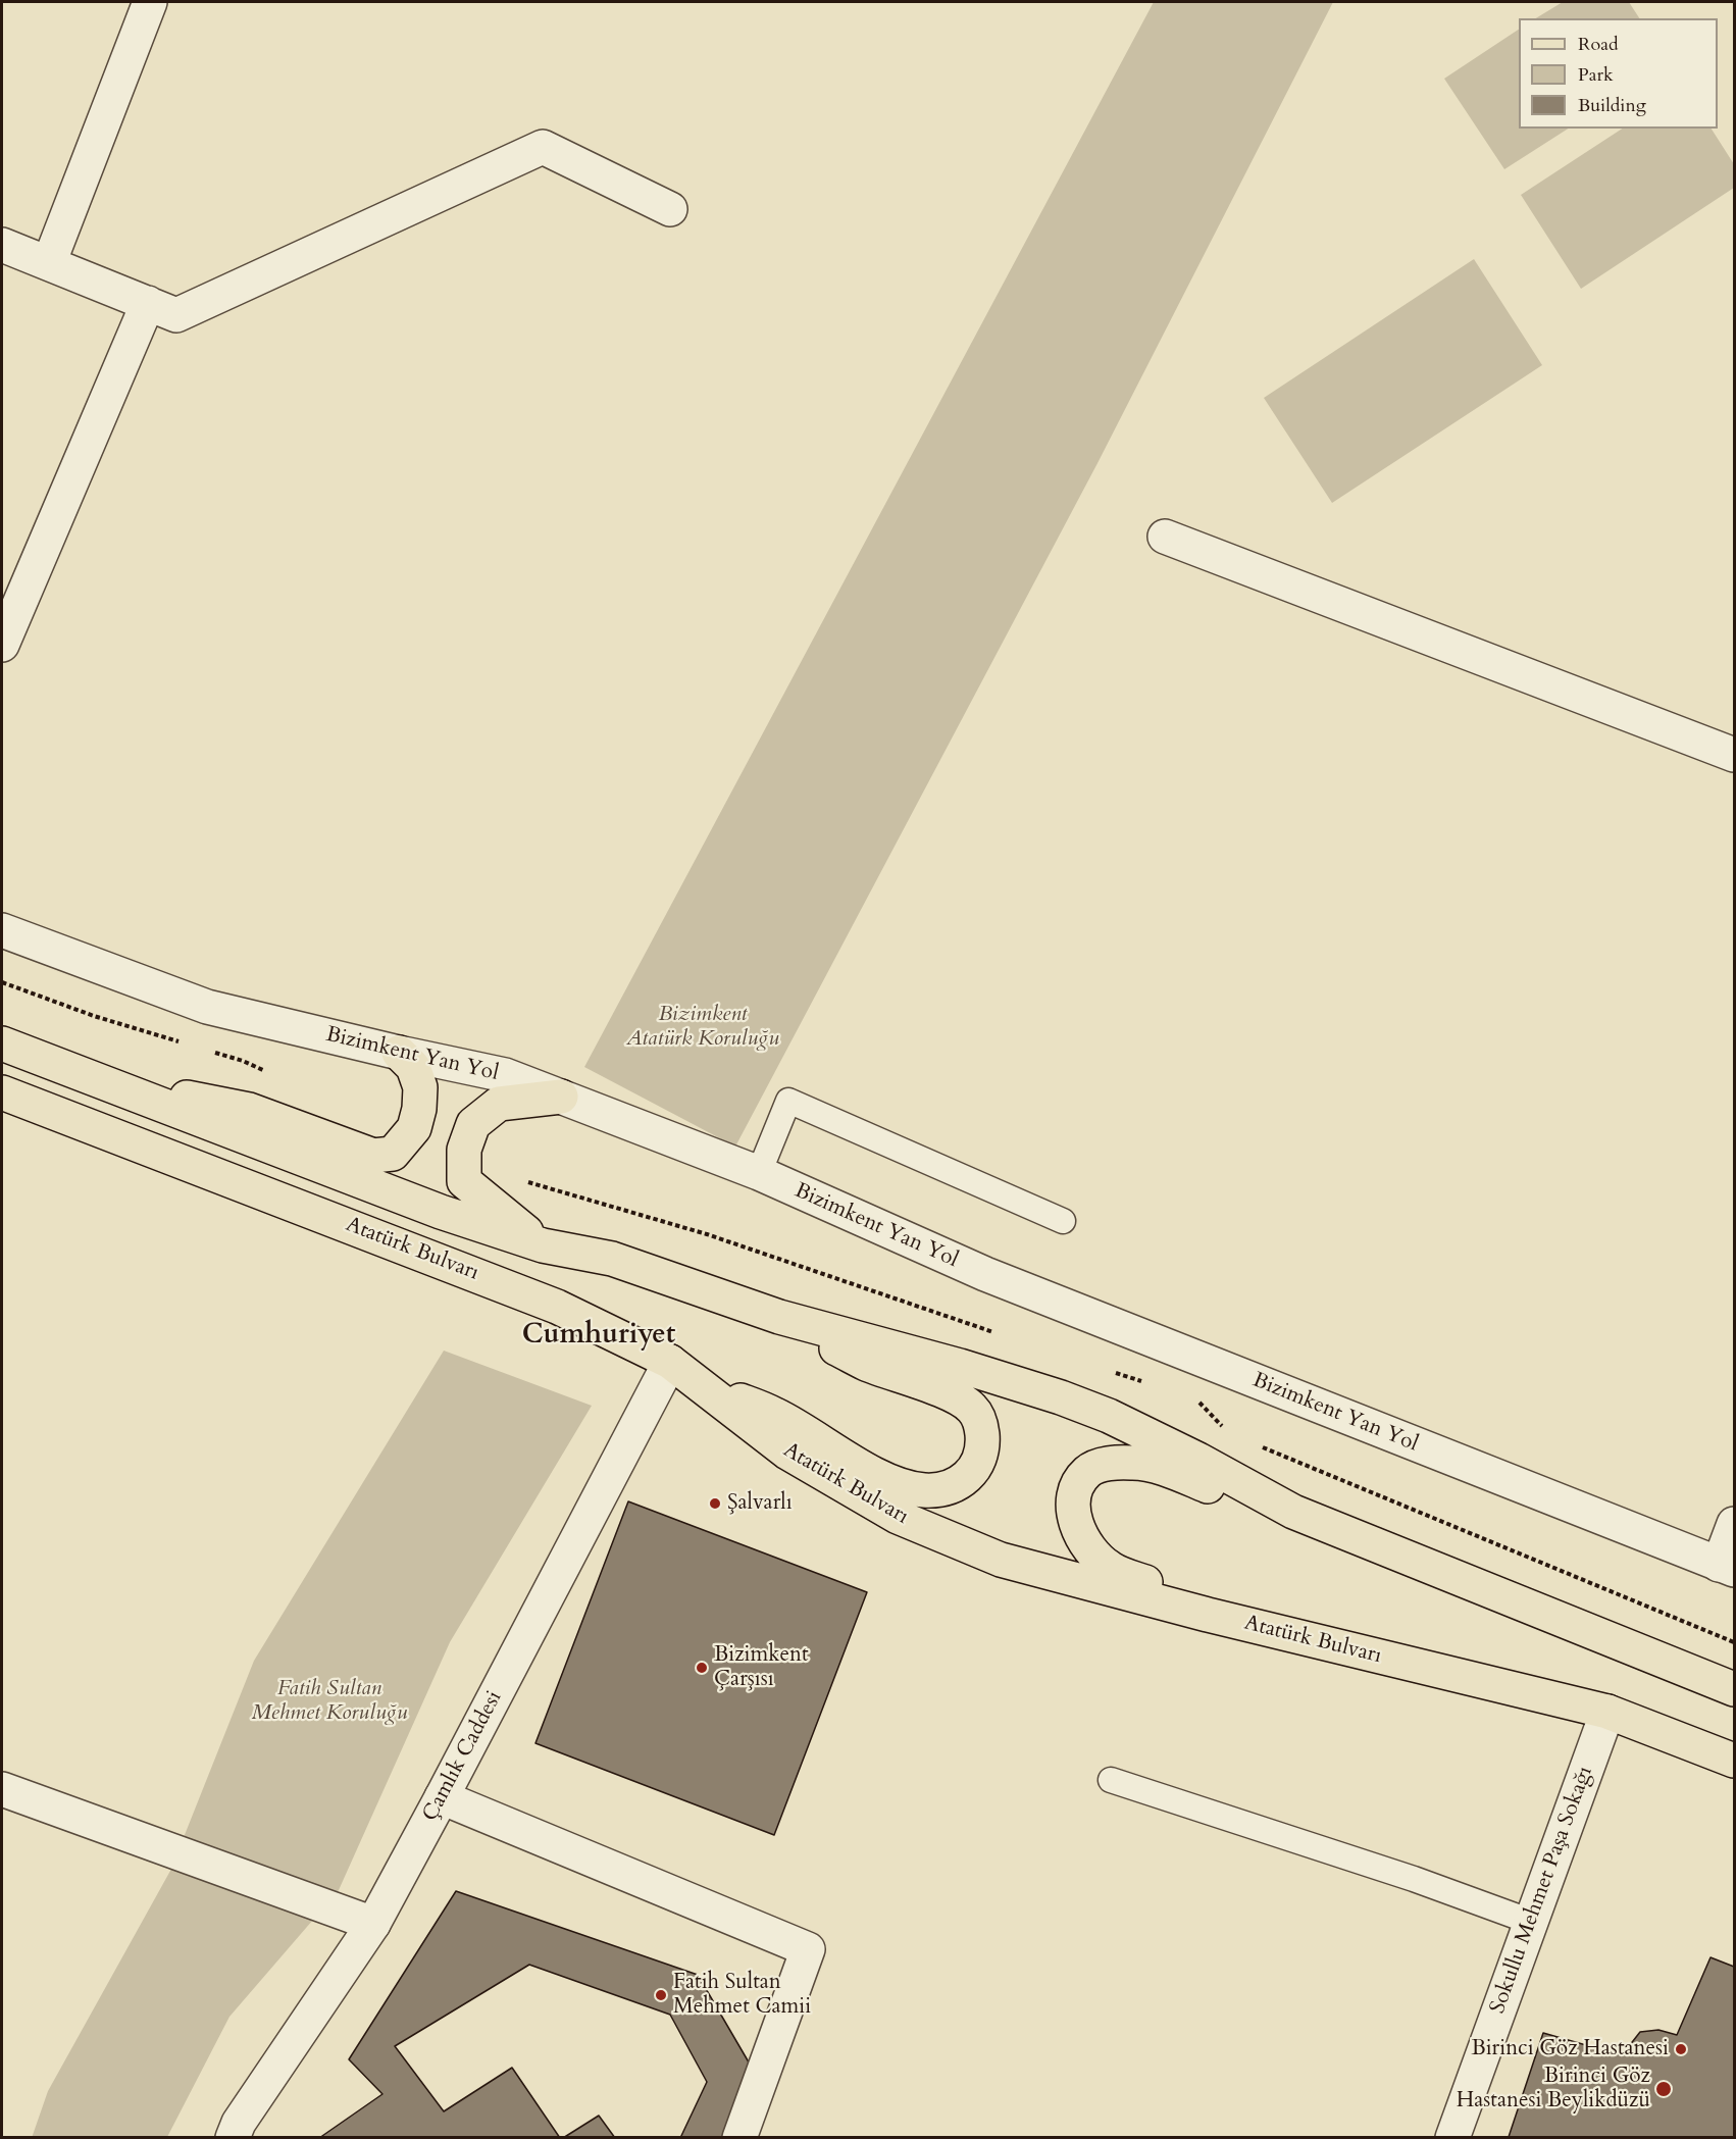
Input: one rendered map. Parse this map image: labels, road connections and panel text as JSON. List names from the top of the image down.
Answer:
{
  "streets": {
    "main road": ["Atatürk Bulvarı"],
    "street": ["Bizimkent Yan Yol", "Çamlık Caddesi", "Sokullu Mehmet Paşa Sokağı"]
  },
  "crossings": [
    ["Atatürk Bulvarı", "Çamlık Caddesi"],
    ["Atatürk Bulvarı", "Sokullu Mehmet Paşa Sokağı"]
  ],
  "districts": ["Cumhuriyet"],
  "parks": ["Bizimkent Atatürk Koruluğu", "Fatih Sultan Mehmet Koruluğu"],
  "places": [
    "Şalvarlı",
    "Bizimkent Çarşısı",
    "Fatih Sultan Mehmet Camii",
    "Birinci Göz Hastanesi",
    "Birinci Göz Hastanesi Beylikdüzü"
  ],
  "legend": ["Road", "Park", "Building"]
}
